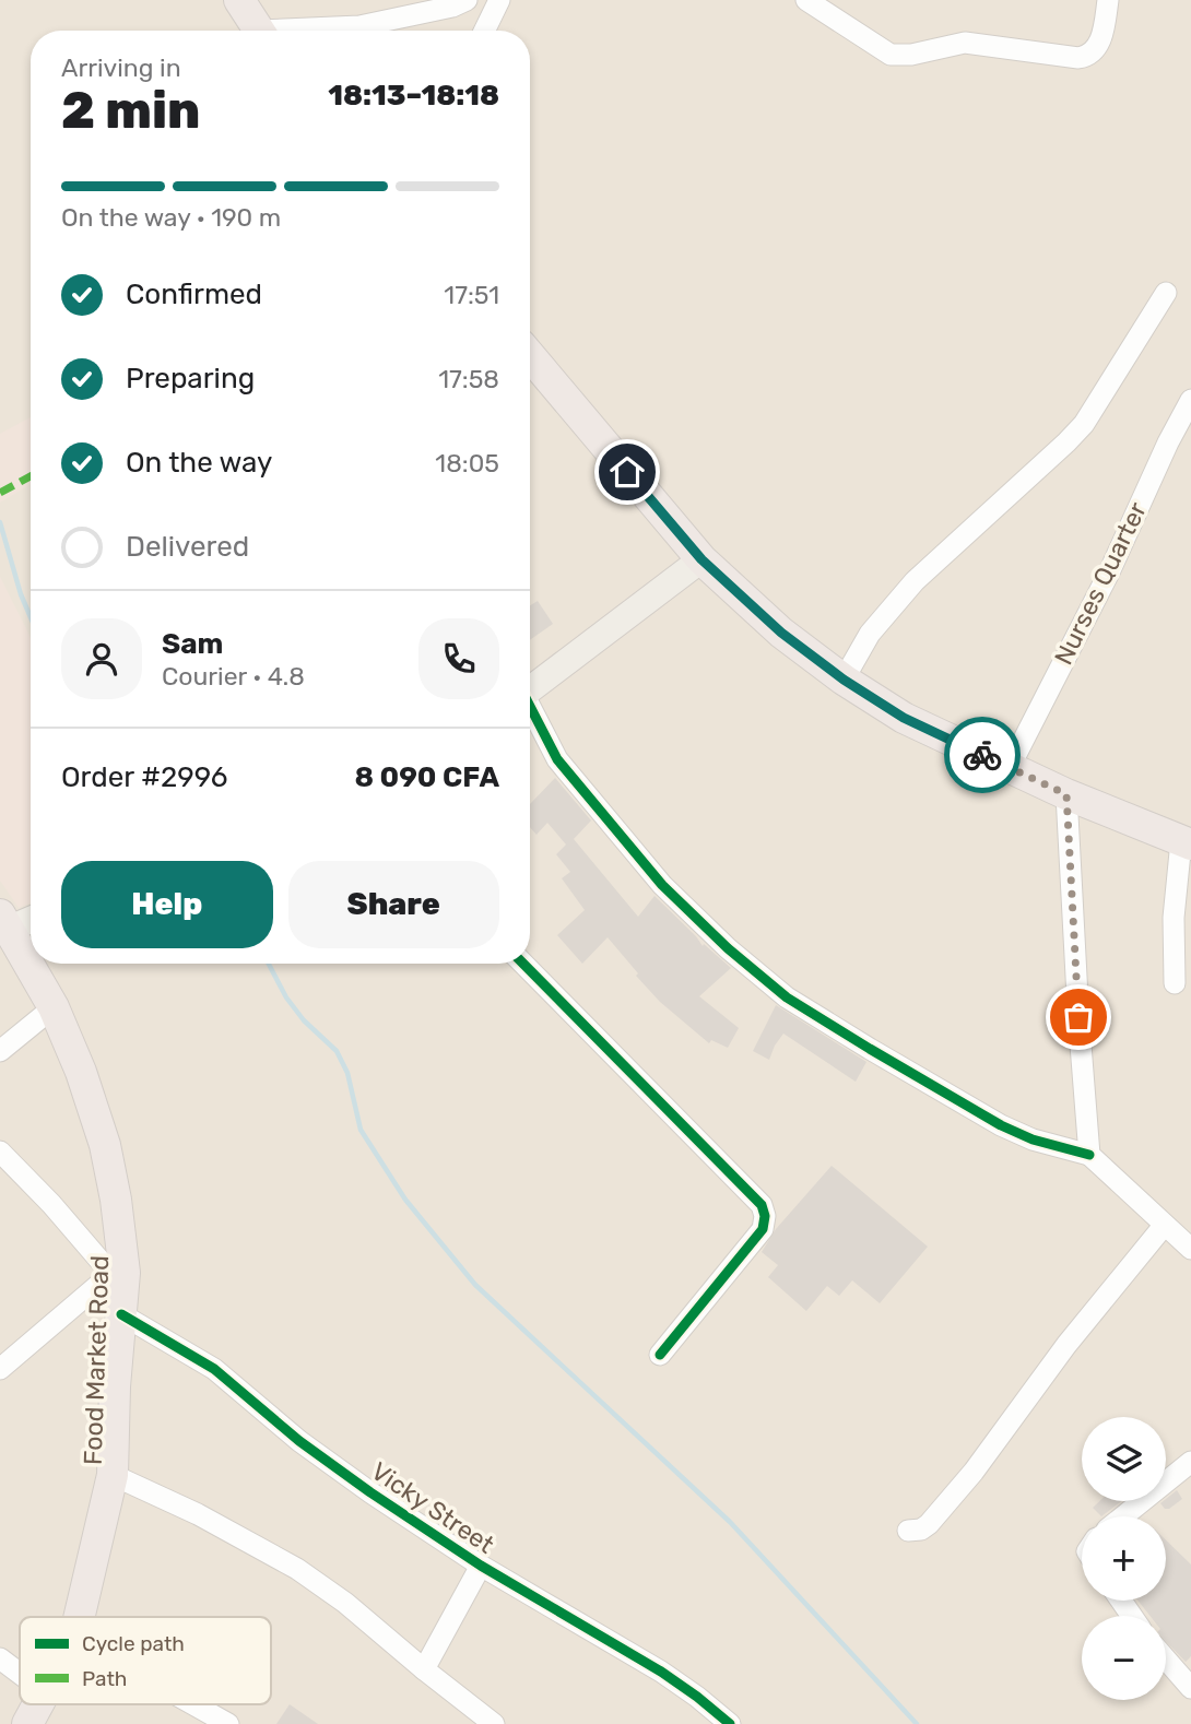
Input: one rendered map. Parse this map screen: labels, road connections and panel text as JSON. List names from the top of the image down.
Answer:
{
  "streets": {
    "highway": ["Food Market Road"],
    "street": ["Nurses Quarter", "Vicky Street"]
  },
  "crossings": [
    ["Food Market Road", "Vicky Street"]
  ],
  "legend": ["Cycle path", "Path"],
  "page": {
    "heading": ["2 min", "Arriving in", "18:13–18:18"],
    "panel": [
      "Sam",
      "Courier · 4.8",
      "Order #2996",
      "8 090 CFA"
    ],
    "bar": "On the way · 190 m",
    "list": [
      ["Confirmed", "17:51"],
      ["Preparing", "17:58"],
      ["On the way", "18:05"],
      "Delivered"
    ],
    "buttons": ["Help", "Share"],
    "map_buttons": ["+", "−"]
  }
}
